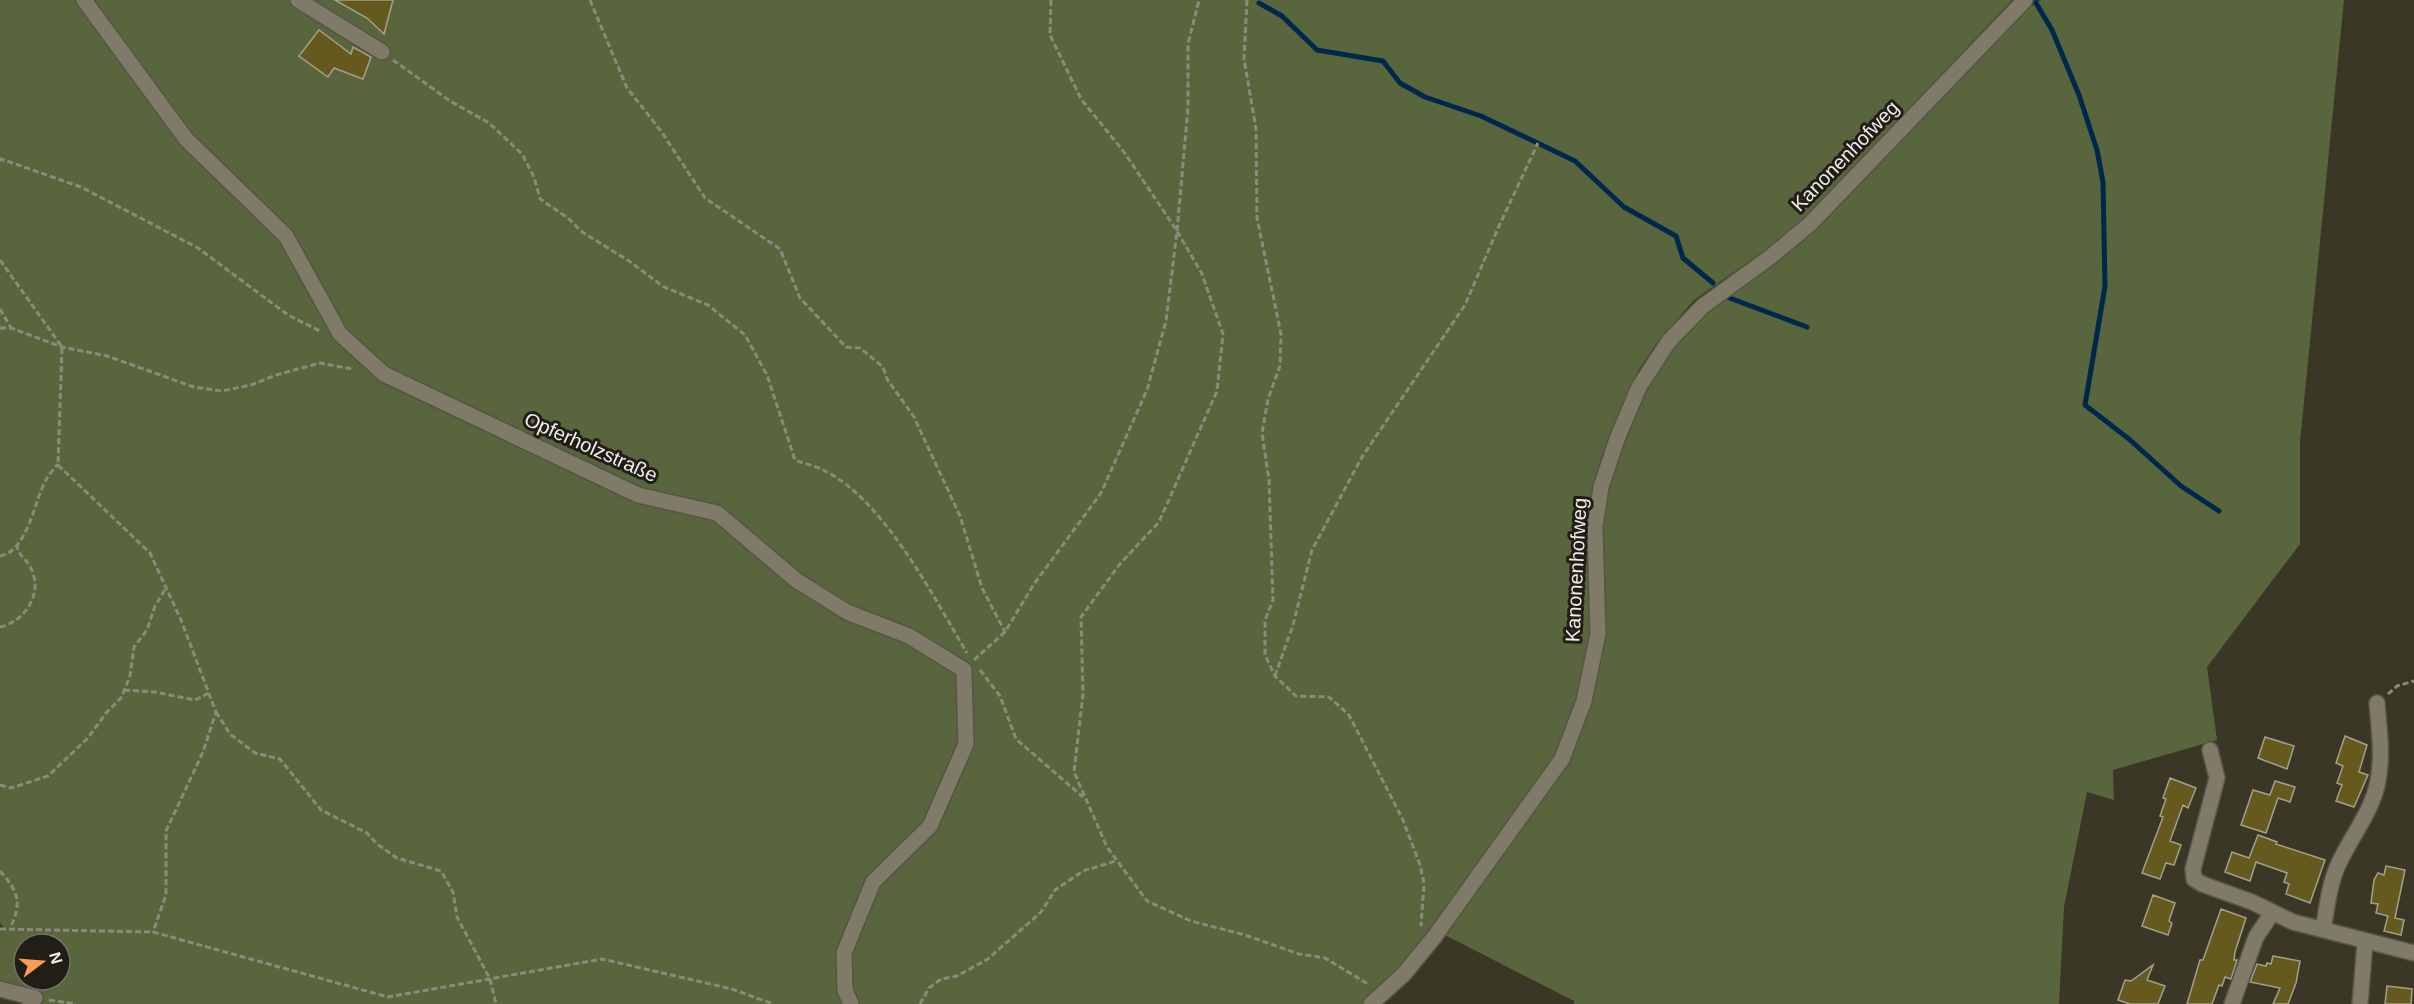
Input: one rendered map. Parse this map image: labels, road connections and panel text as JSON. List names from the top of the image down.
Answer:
{
  "streets": {
    "street": ["Kanonenhofweg", "Opferholzstraße"]
  },
  "north": "right"
}
